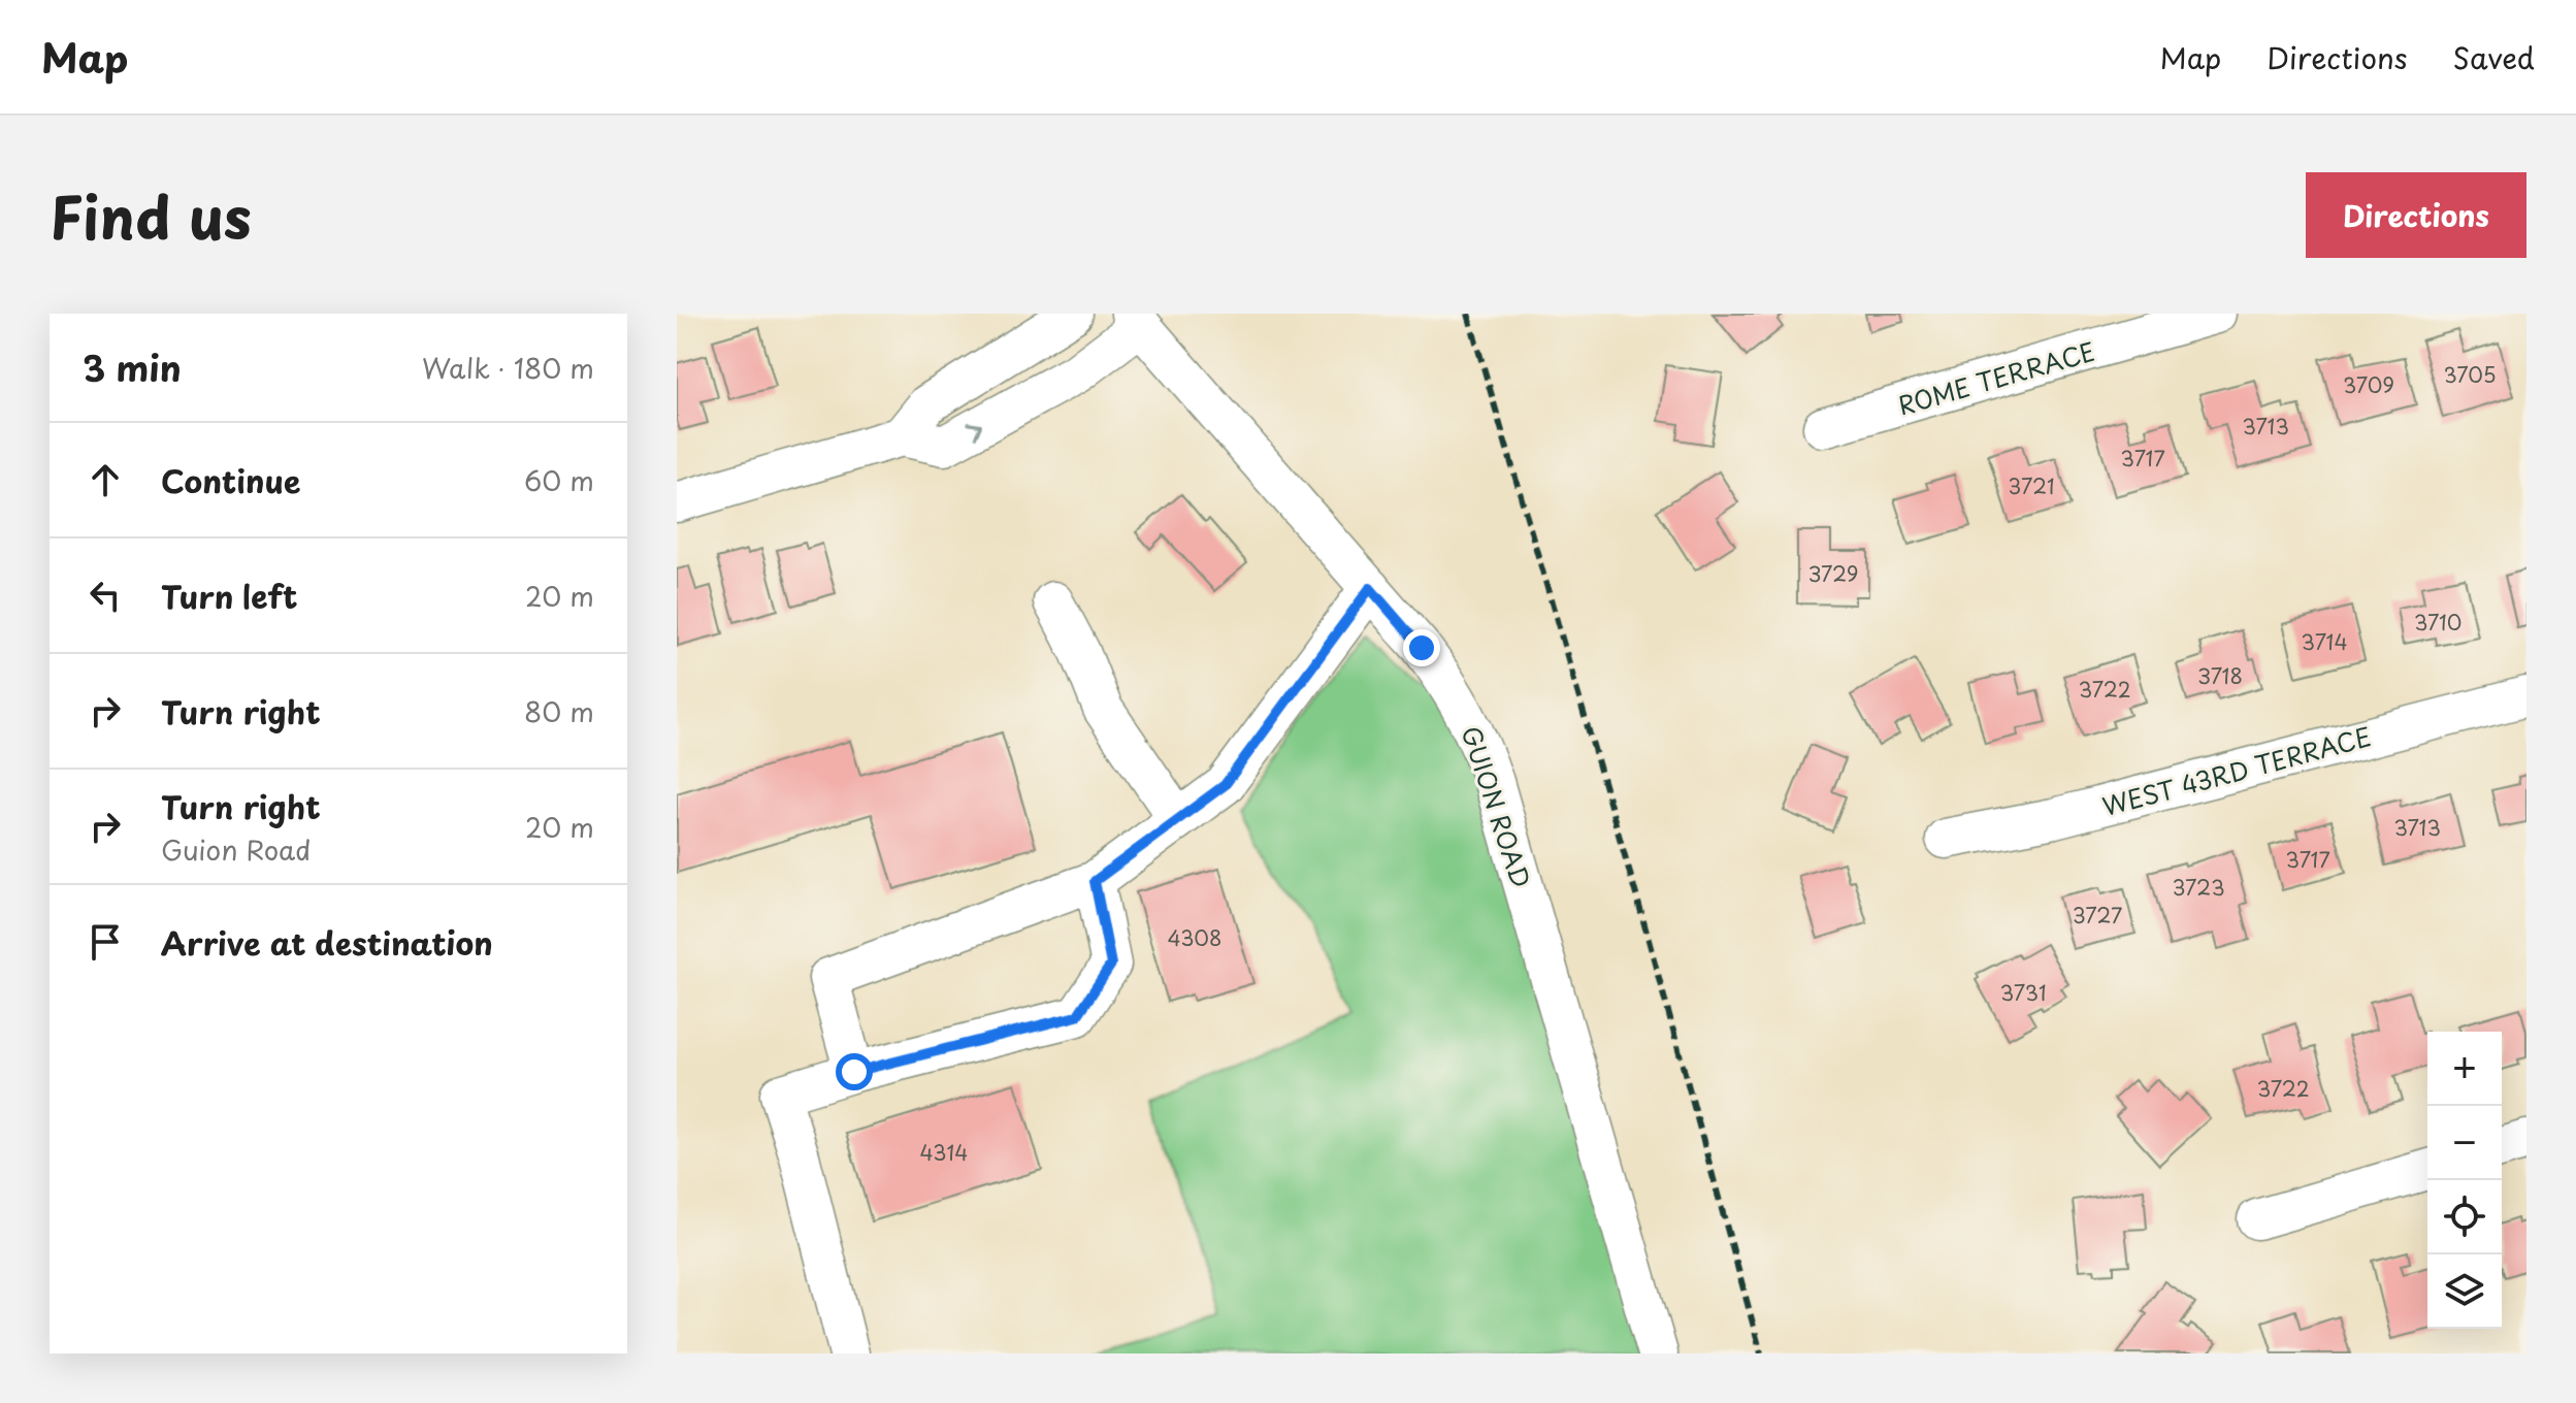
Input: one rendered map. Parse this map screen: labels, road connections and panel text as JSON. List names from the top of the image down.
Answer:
{
  "streets": {
    "street": ["ROME TERRACE", "WEST 43RD TERRACE", "GUION ROAD"]
  },
  "house_numbers": [
    "3705",
    "3709",
    "3713",
    "3717",
    "3721",
    "3729",
    "3710",
    "3714",
    "3718",
    "3722",
    "3713",
    "3717",
    "3723",
    "3727",
    "4308",
    "3731",
    "3722",
    "4314"
  ],
  "page": {
    "header": "Map",
    "nav": ["Map", "Directions", "Saved"],
    "title": "Find us",
    "buttons": "Directions",
    "heading": ["3 min", "Walk · 180 m"],
    "list": [
      ["Continue", "60 m"],
      ["Turn left", "20 m"],
      ["Turn right", "80 m"],
      ["Turn right", "Guion Road", "20 m"],
      "Arrive at destination"
    ],
    "map_buttons": ["+", "−"]
  }
}
